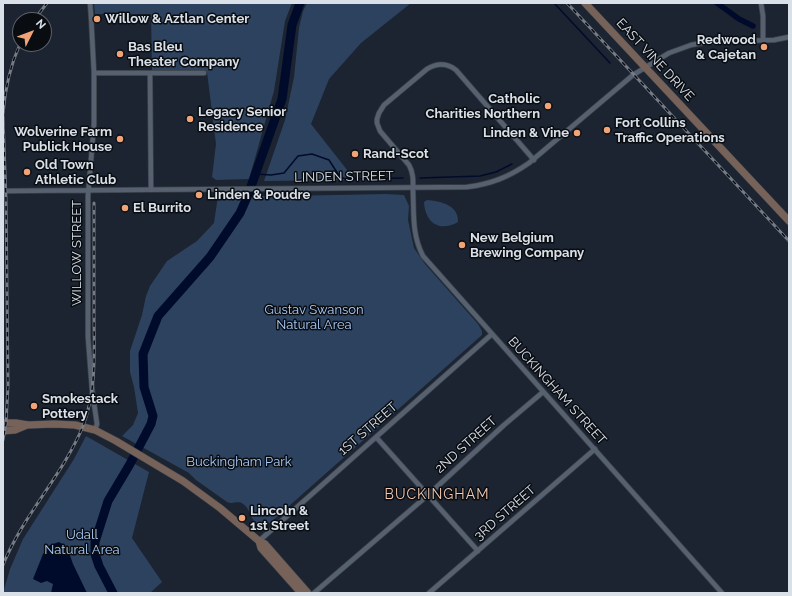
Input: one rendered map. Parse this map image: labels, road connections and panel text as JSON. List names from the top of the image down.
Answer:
{
  "streets": {
    "street": [
      "EAST VINE DRIVE",
      "LINDEN STREET",
      "WILLOW STREET",
      "BUCKINGHAM STREET",
      "1ST STREET",
      "2ND STREET",
      "3RD STREET"
    ]
  },
  "crossings": [
    ["EAST VINE DRIVE", "LINDEN STREET"],
    ["LINDEN STREET", "WILLOW STREET"],
    ["LINDEN STREET", "BUCKINGHAM STREET"],
    ["BUCKINGHAM STREET", "1ST STREET"],
    ["BUCKINGHAM STREET", "2ND STREET"],
    ["BUCKINGHAM STREET", "3RD STREET"]
  ],
  "districts": ["BUCKINGHAM"],
  "parks": ["Gustav Swanson Natural Area", "Buckingham Park", "Udall Natural Area"],
  "places": [
    "Willow & Aztlan Center",
    "Redwood & Cajetan",
    "Bas Bleu Theater Company",
    "Catholic Charities Northern",
    "Legacy Senior Residence",
    "Fort Collins Traffic Operations",
    "Linden & Vine",
    "Wolverine Farm Publick House",
    "Rand-Scot",
    "Old Town Athletic Club",
    "Linden & Poudre",
    "El Burrito",
    "New Belgium Brewing Company",
    "Smokestack Pottery",
    "Lincoln & 1st Street"
  ],
  "north": "top right"
}
